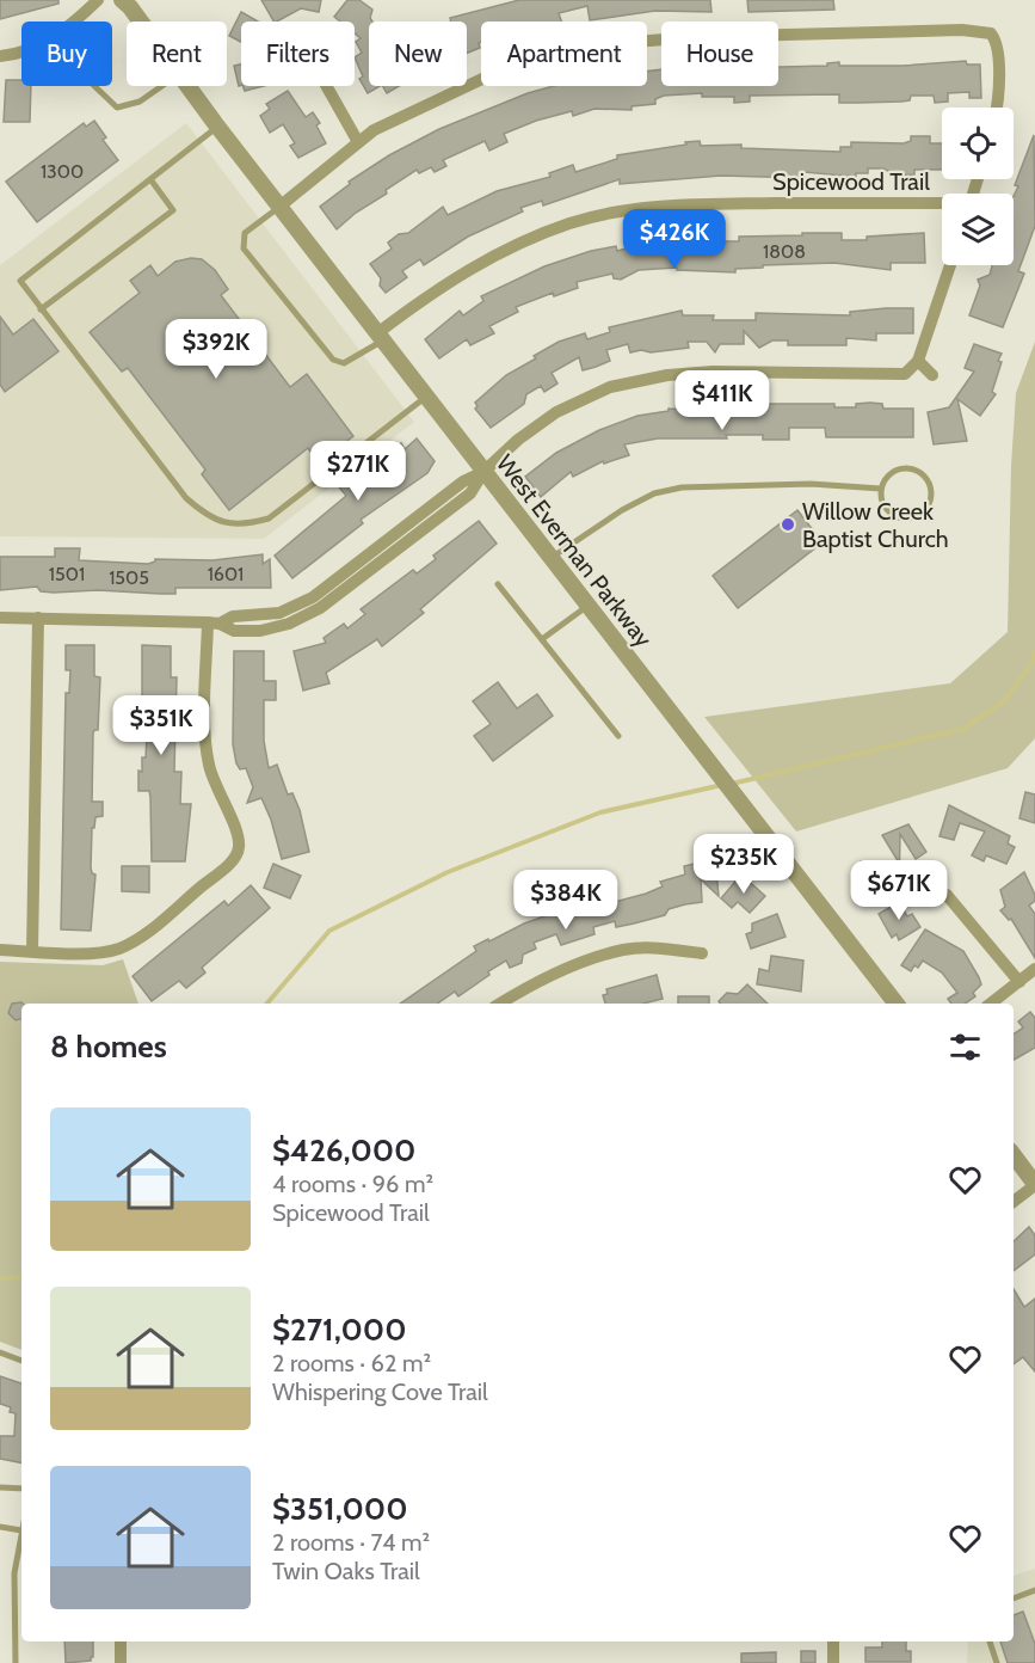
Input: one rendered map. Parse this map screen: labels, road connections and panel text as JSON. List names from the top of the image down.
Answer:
{
  "streets": {
    "street": ["Spicewood Trail", "West Everman Parkway"]
  },
  "crossings": [
    ["Spicewood Trail", "West Everman Parkway"]
  ],
  "places": ["Willow Creek Baptist Church"],
  "house_numbers": [
    "1300",
    "1808",
    "1501",
    "1601",
    "1505"
  ],
  "page": {
    "chip": [
      "Buy",
      "Rent",
      "Filters",
      "New",
      "Apartment",
      "House"
    ],
    "price": [
      "$426K",
      "$392K",
      "$411K",
      "$271K",
      "$351K",
      "$235K",
      "$671K",
      "$384K"
    ],
    "heading": "8 homes",
    "list": [
      {
        "name": "$426,000",
        "note": "4 rooms · 96 m² · Spicewood Trail"
      },
      {
        "name": "$271,000",
        "note": "2 rooms · 62 m² · Whispering Cove Trail"
      },
      {
        "name": "$351,000",
        "note": "2 rooms · 74 m² · Twin Oaks Trail"
      }
    ]
  }
}
